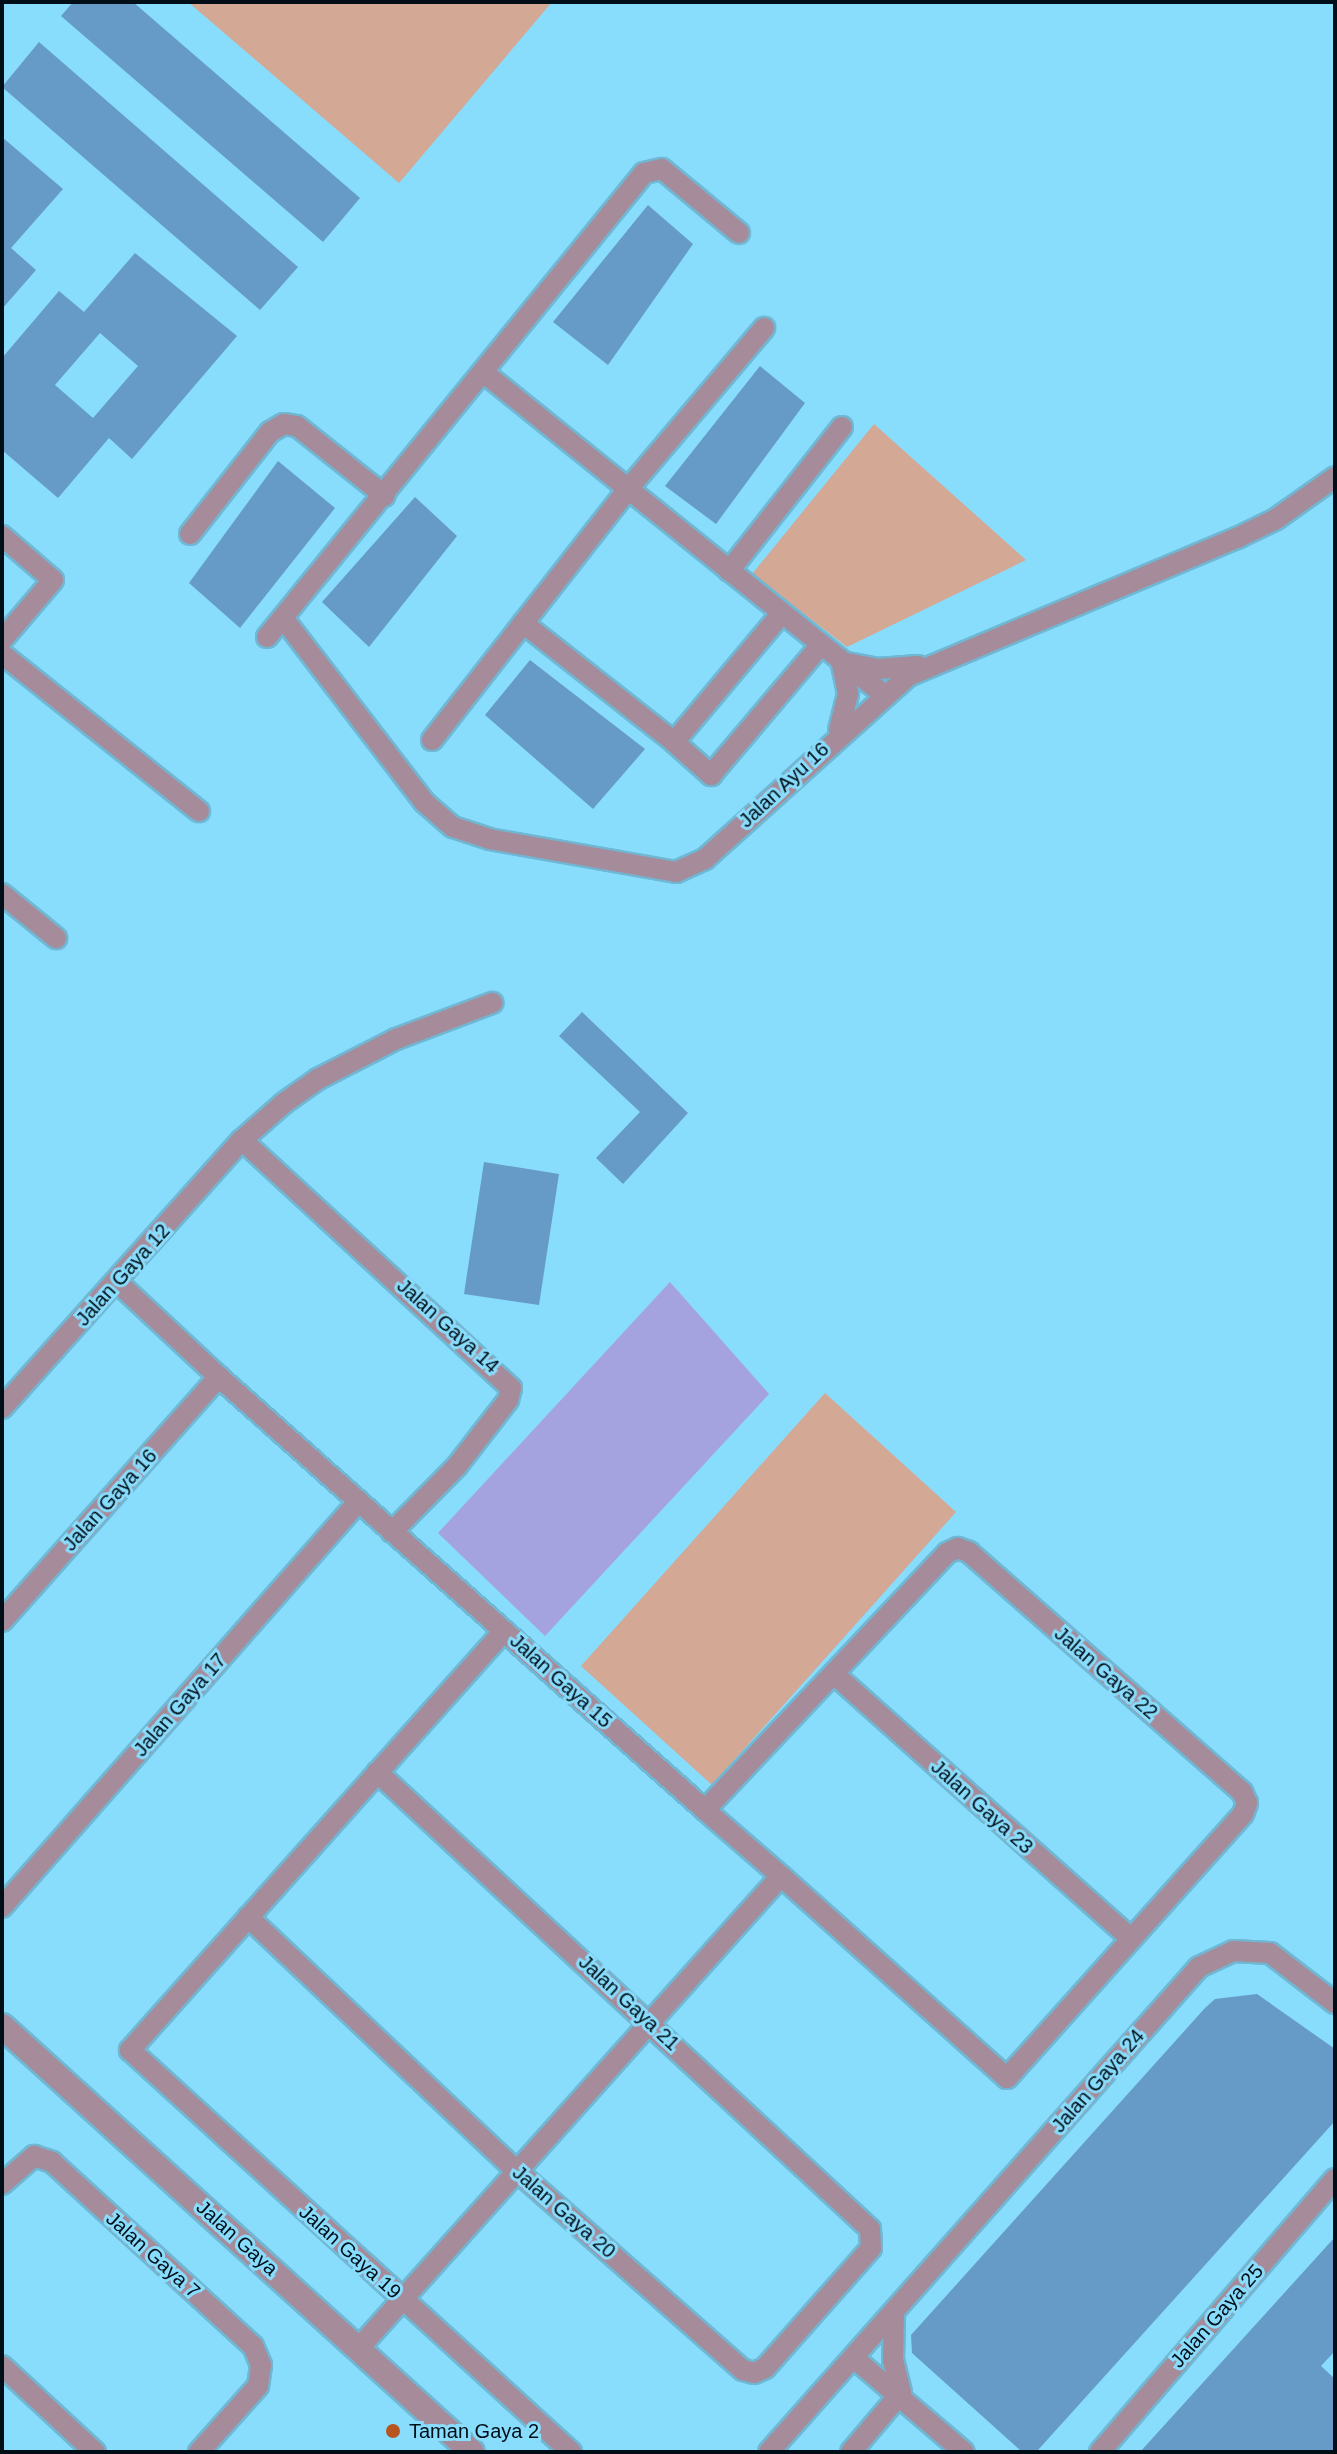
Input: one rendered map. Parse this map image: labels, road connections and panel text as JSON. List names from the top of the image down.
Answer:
{
  "streets": {
    "street": [
      "Jalan Ayu 16",
      "Jalan Gaya 12",
      "Jalan Gaya 14",
      "Jalan Gaya 16",
      "Jalan Gaya 22",
      "Jalan Gaya 15",
      "Jalan Gaya 17",
      "Jalan Gaya 23",
      "Jalan Gaya 21",
      "Jalan Gaya 24",
      "Jalan Gaya 20",
      "Jalan Gaya",
      "Jalan Gaya 19",
      "Jalan Gaya 7",
      "Jalan Gaya 25"
    ]
  },
  "crossings": [
    ["Jalan Gaya 12", "Jalan Gaya 14"],
    ["Jalan Gaya 12", "Jalan Gaya 15"],
    ["Jalan Gaya 14", "Jalan Gaya 15"],
    ["Jalan Gaya 16", "Jalan Gaya 15"],
    ["Jalan Gaya 22", "Jalan Gaya 15"],
    ["Jalan Gaya 22", "Jalan Gaya 23"],
    ["Jalan Gaya 15", "Jalan Gaya 17"],
    ["Jalan Gaya 21", "Jalan Gaya 20"],
    ["Jalan Gaya 20", "Jalan Gaya 19"]
  ],
  "places": ["Taman Gaya 2"]
}
